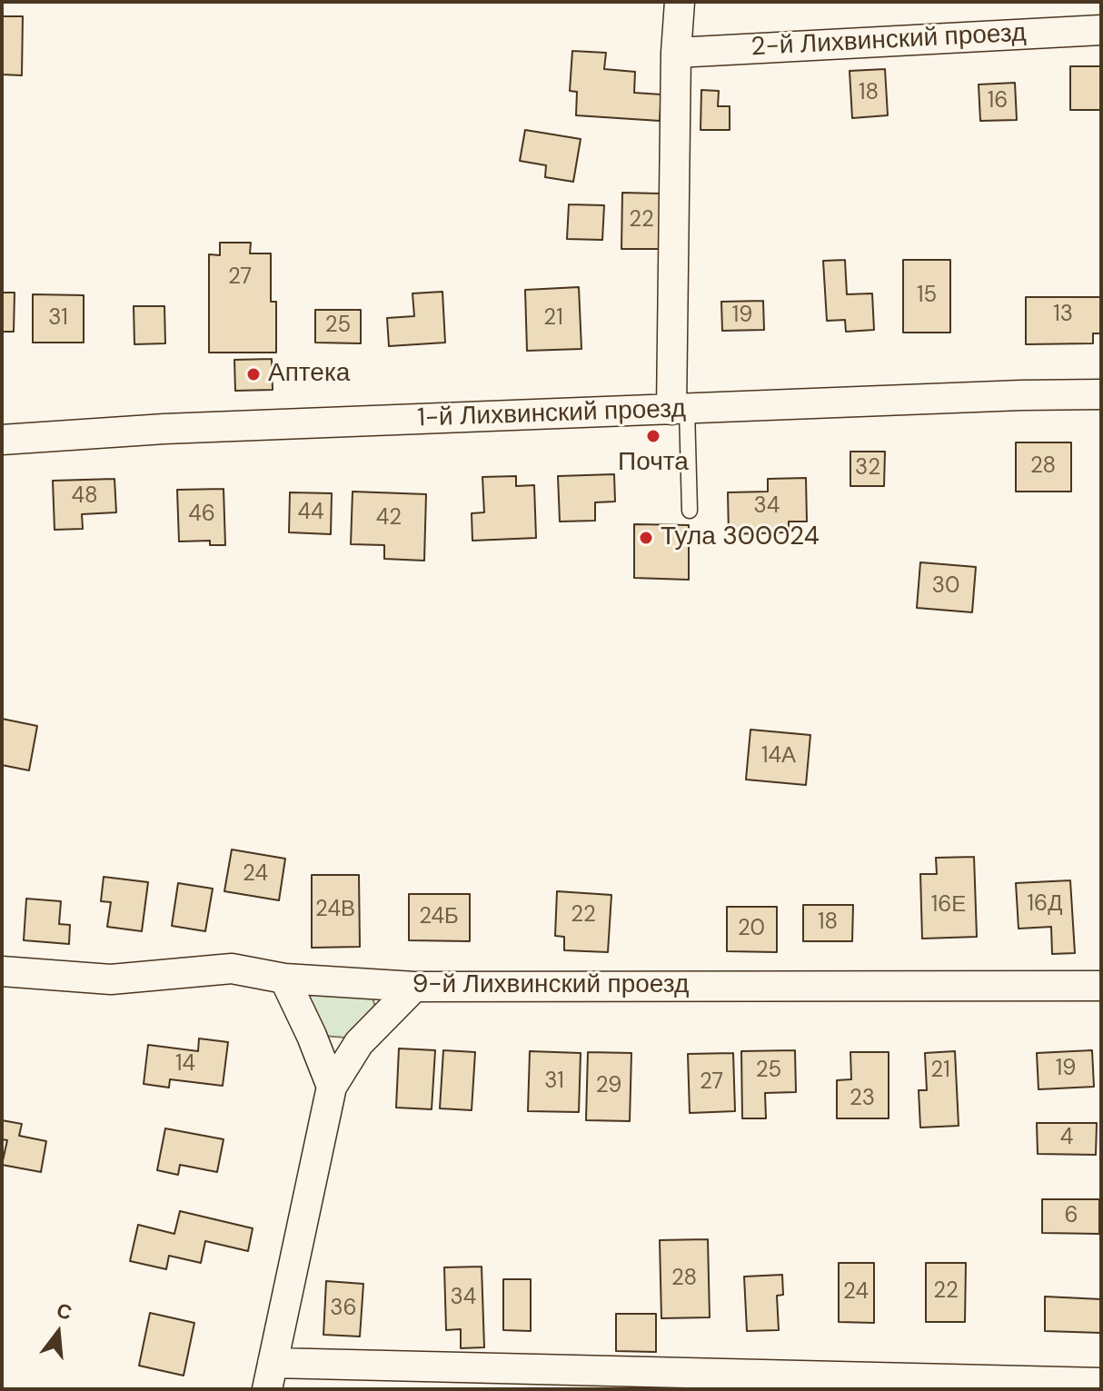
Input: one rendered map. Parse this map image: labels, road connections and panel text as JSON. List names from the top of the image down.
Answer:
{
  "streets": {
    "street": ["2-й Лихвинский проезд", "1-й Лихвинский проезд", "9-й Лихвинский проезд"]
  },
  "places": ["Аптека", "Почта", "Тула 300024"],
  "house_numbers": [
    "18",
    "16",
    "22",
    "27",
    "15",
    "13",
    "19",
    "31",
    "21",
    "25",
    "28",
    "32",
    "48",
    "34",
    "44",
    "46",
    "42",
    "30",
    "14А",
    "24",
    "16Д",
    "16Е",
    "24В",
    "22",
    "24Б",
    "18",
    "20",
    "14",
    "19",
    "25",
    "21",
    "31",
    "27",
    "29",
    "23",
    "4",
    "6",
    "28",
    "22",
    "24",
    "34",
    "36"
  ],
  "north": "top"
}
